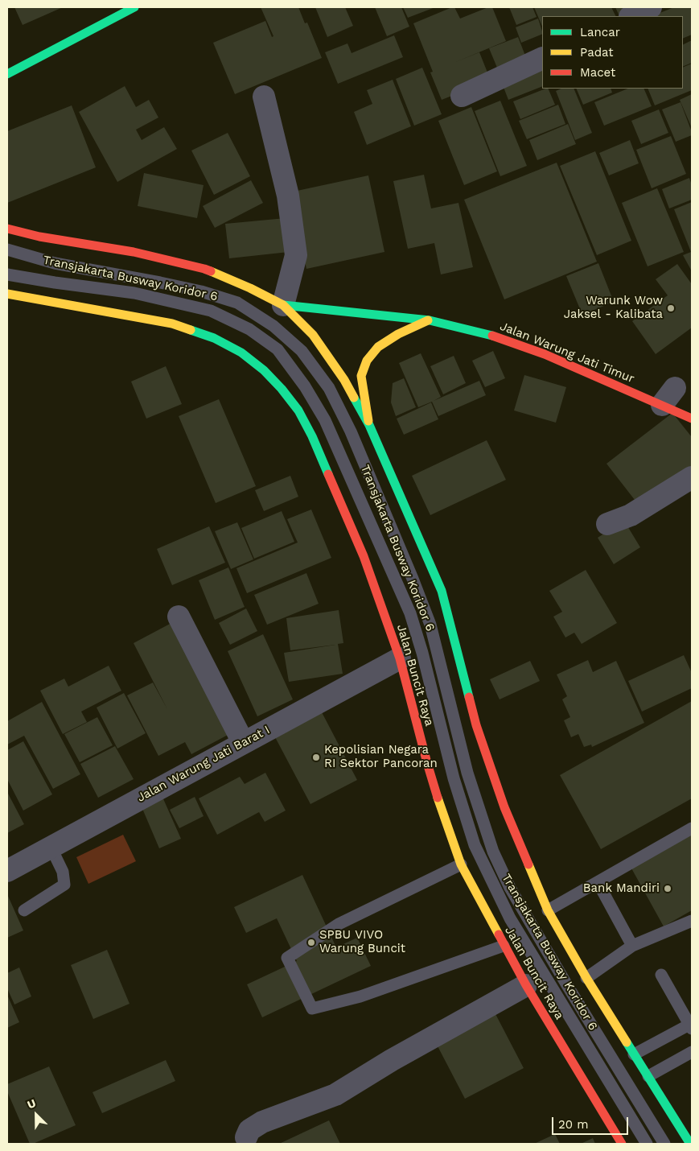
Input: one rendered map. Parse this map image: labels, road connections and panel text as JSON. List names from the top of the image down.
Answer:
{
  "streets": {
    "main road": ["Jalan Warung Jati Timur", "Jalan Buncit Raya"],
    "street": ["Jalan Warung Jati Barat I"],
    "lane": ["Transjakarta Busway Koridor 6"]
  },
  "crossings": [
    ["Jalan Buncit Raya", "Jalan Warung Jati Barat I"]
  ],
  "places": [
    "Warunk Wow Jaksel - Kalibata",
    "Kepolisian Negara RI Sektor Pancoran",
    "Bank Mandiri",
    "SPBU VIVO Warung Buncit"
  ],
  "legend": ["Lancar", "Padat", "Macet"],
  "scale_bar": "20 m",
  "north": "top left"
}
